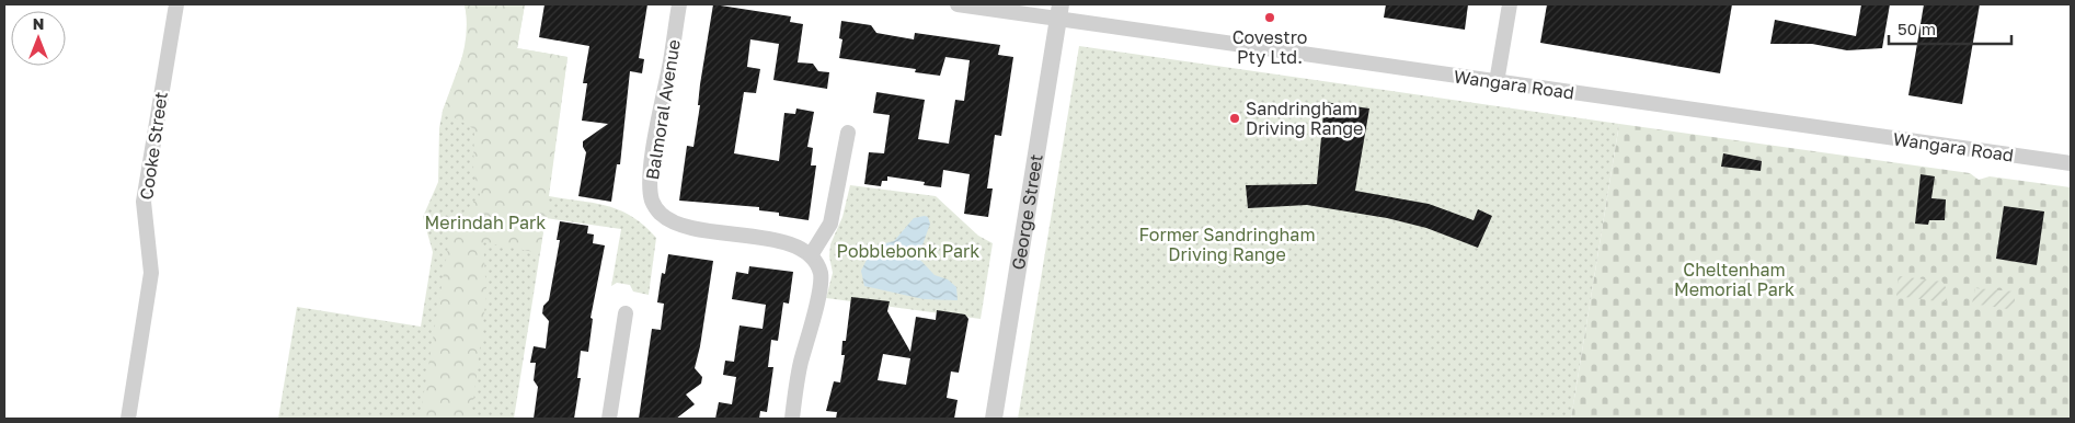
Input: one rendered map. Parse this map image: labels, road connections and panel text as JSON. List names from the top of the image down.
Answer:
{
  "streets": {
    "street": [
      "Wangara Road",
      "Balmoral Avenue",
      "Cooke Street",
      "George Street"
    ]
  },
  "crossings": [
    ["Wangara Road", "George Street"]
  ],
  "parks": [
    "Merindah Park",
    "Former Sandringham Driving Range",
    "Pobblebonk Park",
    "Cheltenham Memorial Park"
  ],
  "places": ["Covestro Pty Ltd.", "Sandringham Driving Range"],
  "scale_bar": "50 m",
  "north": "top"
}
